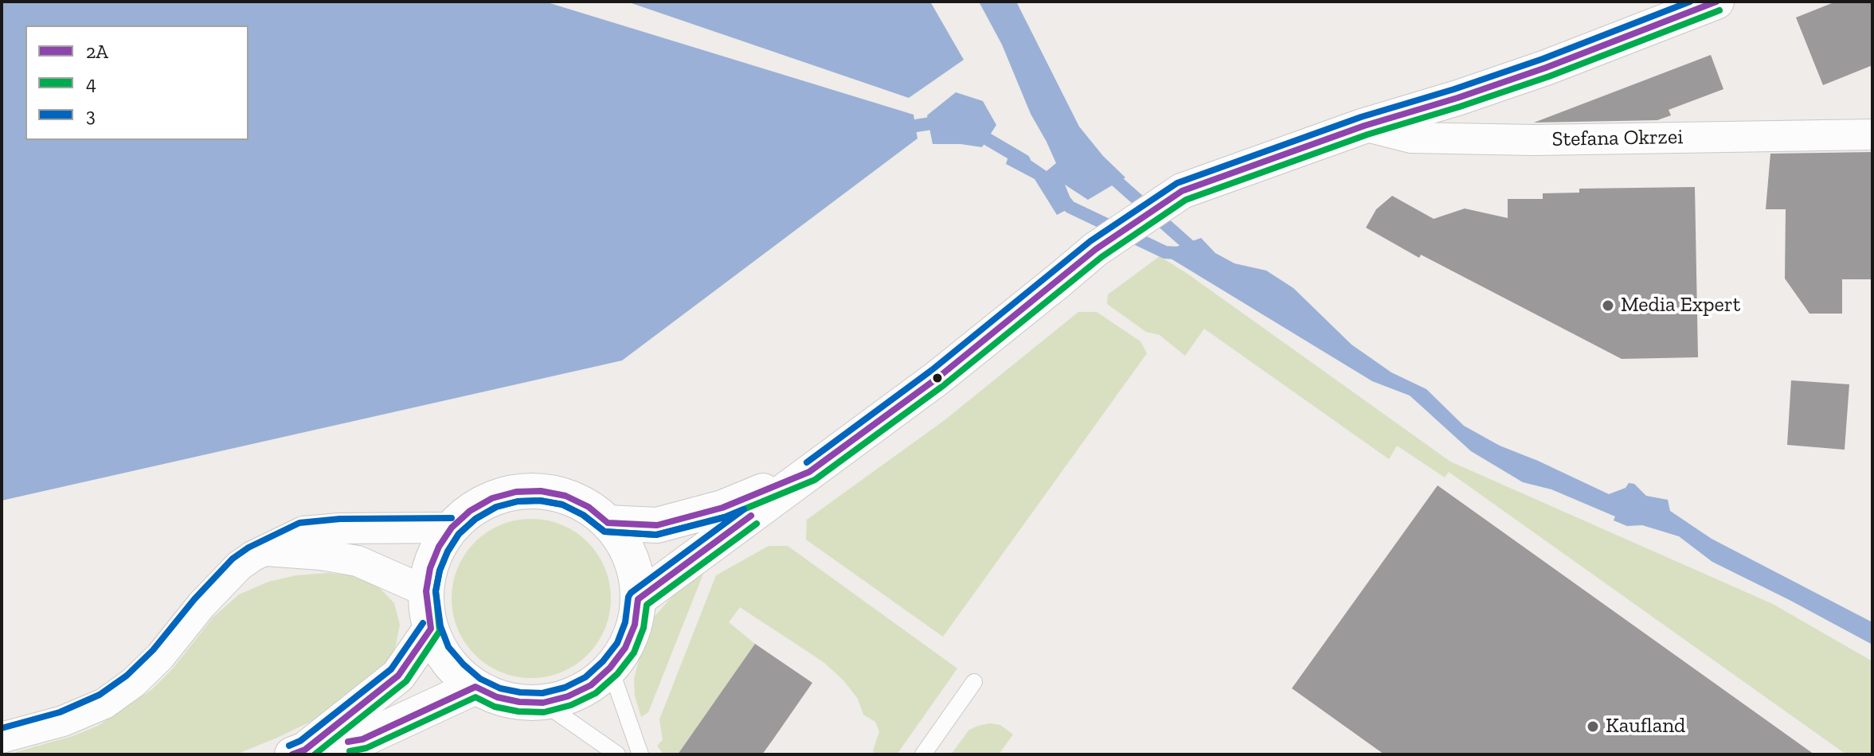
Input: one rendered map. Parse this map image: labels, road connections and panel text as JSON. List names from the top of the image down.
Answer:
{
  "streets": {
    "street": ["Stefana Okrzei"]
  },
  "places": ["Media Expert", "Kaufland"],
  "lines": ["transit line 2A", "transit line 3", "transit line 4"],
  "legend": ["2A", "4", "3"]
}
